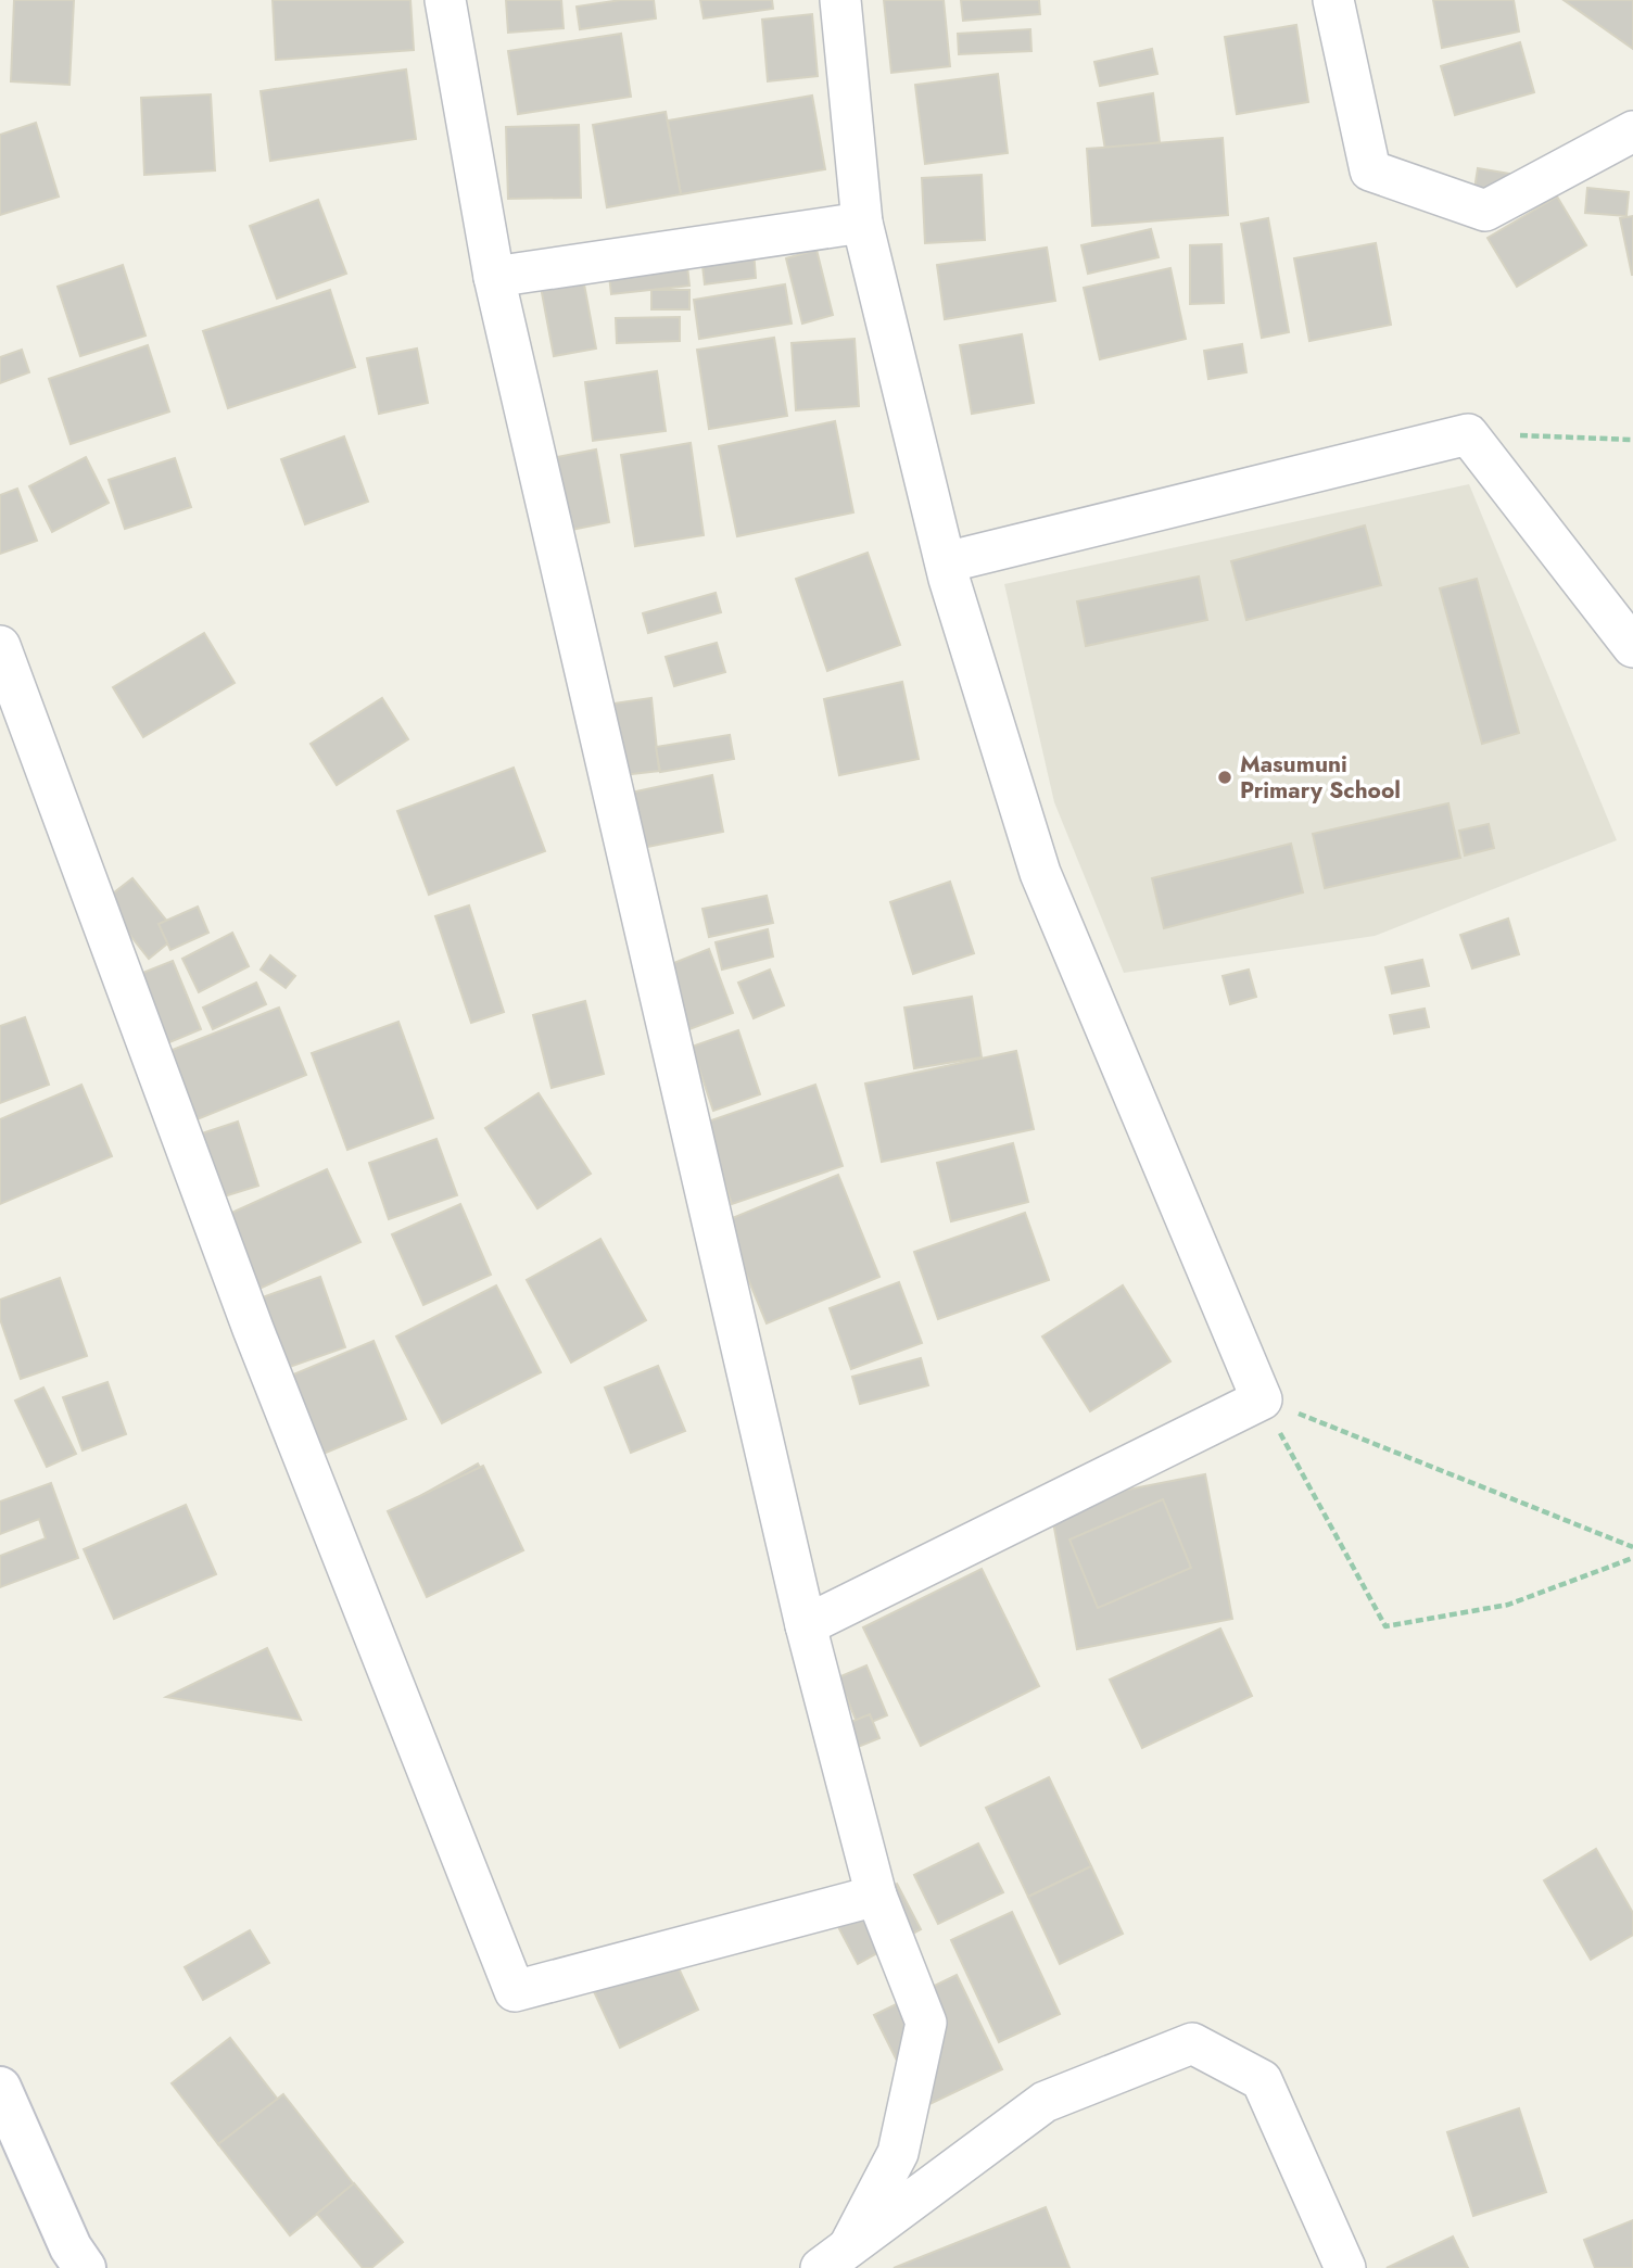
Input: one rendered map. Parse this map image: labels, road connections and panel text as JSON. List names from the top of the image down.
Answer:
{
  "places": ["Masumuni Primary School"]
}
